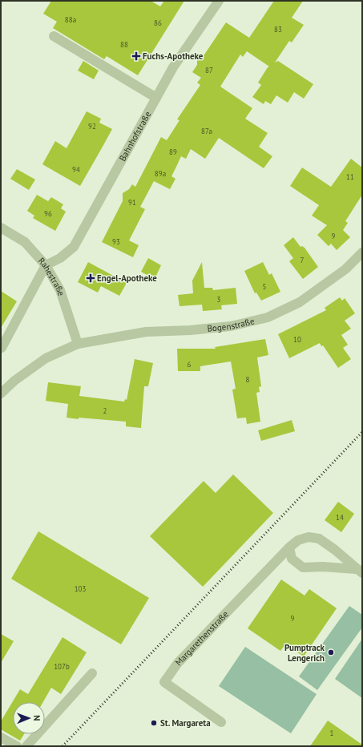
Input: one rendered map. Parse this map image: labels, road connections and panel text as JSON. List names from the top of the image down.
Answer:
{
  "streets": {
    "street": [
      "Bahnhofstraße",
      "Rahestraße",
      "Bogenstraße",
      "Margarethenstraße"
    ]
  },
  "crossings": [
    ["Bahnhofstraße", "Rahestraße"],
    ["Rahestraße", "Bogenstraße"]
  ],
  "places": {
    "health": ["Fuchs-Apotheke", "Engel-Apotheke"],
    "other": ["Pumptrack Lengerich", "St. Margareta"]
  },
  "house_numbers": [
    "88a",
    "86",
    "83",
    "88",
    "87",
    "92",
    "87a",
    "89",
    "94",
    "89a",
    "11",
    "91",
    "96",
    "9",
    "93",
    "7",
    "5",
    "3",
    "10",
    "6",
    "8",
    "2",
    "14",
    "103",
    "9",
    "107b",
    "1"
  ],
  "north": "right"
}
